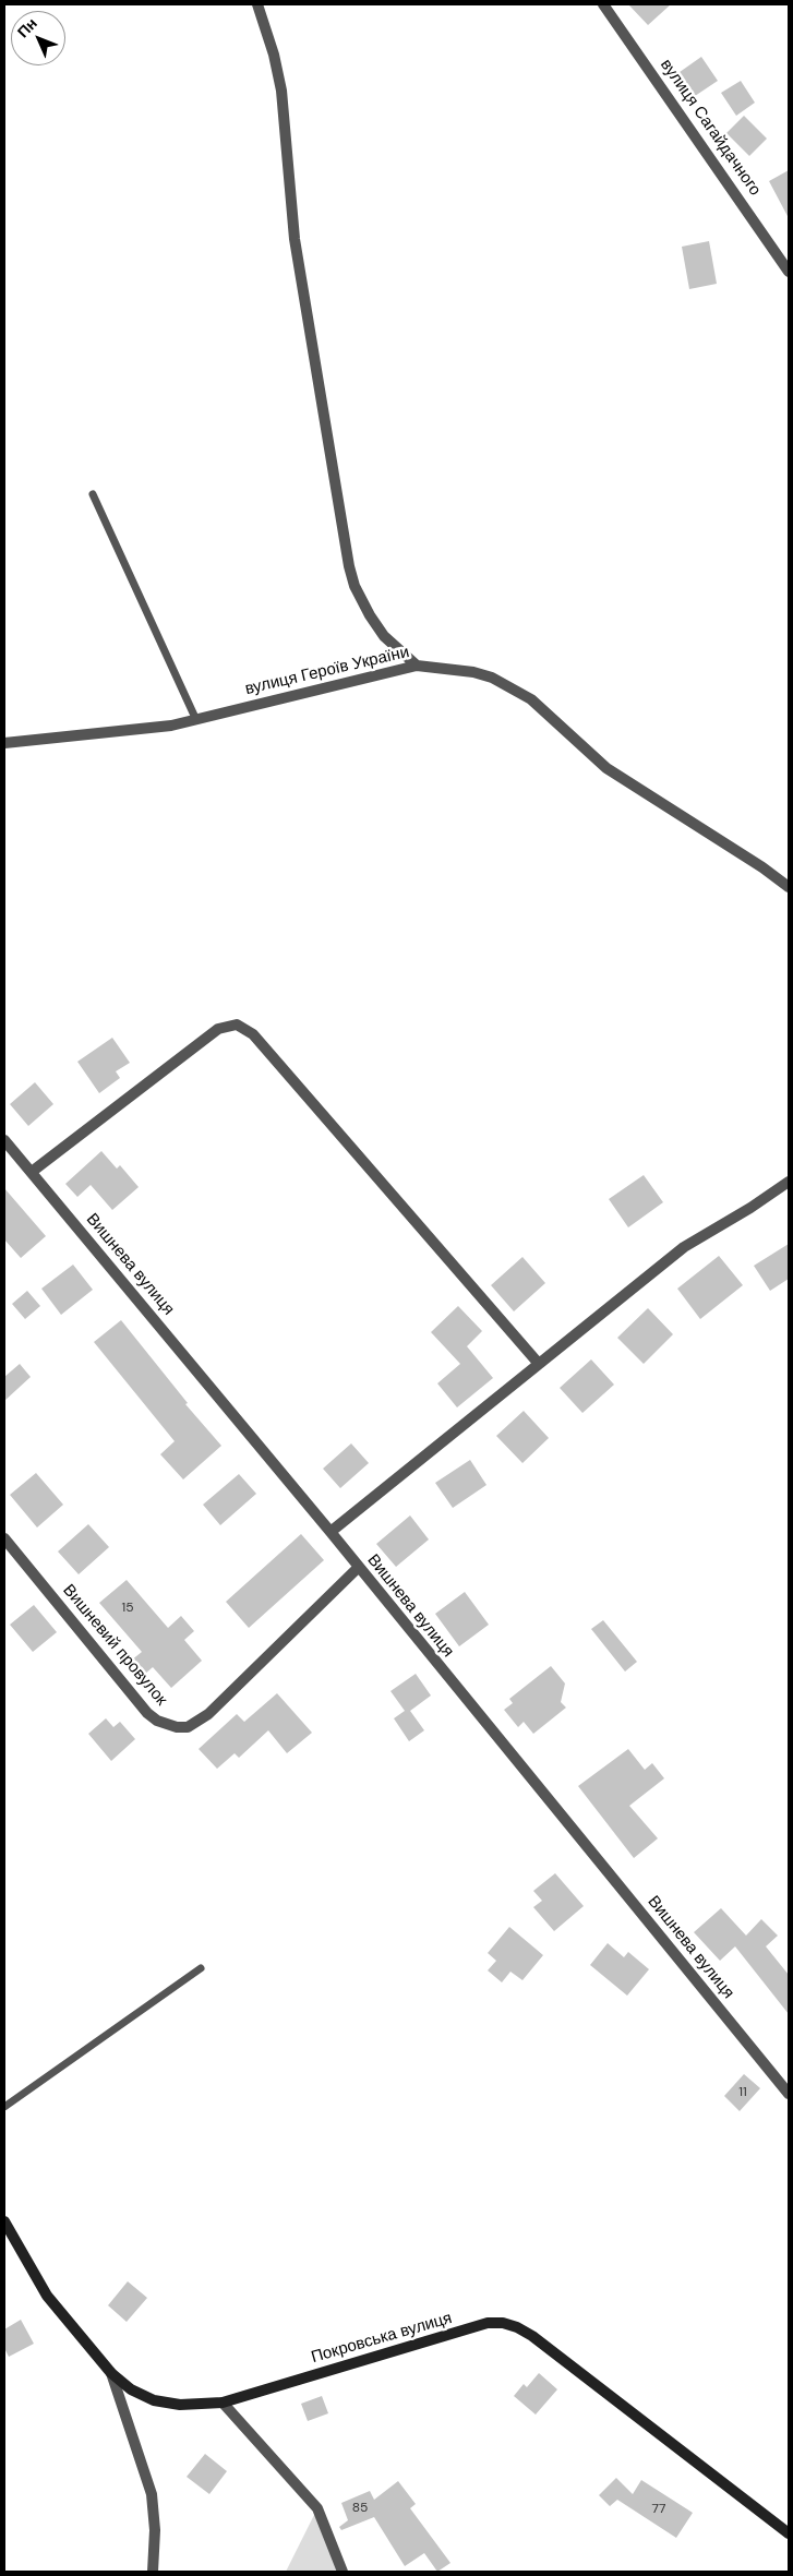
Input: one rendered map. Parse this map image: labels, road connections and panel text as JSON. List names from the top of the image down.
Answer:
{
  "streets": {
    "street": [
      "вулиця Сагайдачного",
      "вулиця Героїв України",
      "Вишнева вулиця",
      "Вишневий провулок",
      "Покровська вулиця"
    ]
  },
  "crossings": [
    ["Вишнева вулиця", "Вишневий провулок"]
  ],
  "house_numbers": [
    "15",
    "11",
    "85",
    "77"
  ],
  "north": "top left"
}
